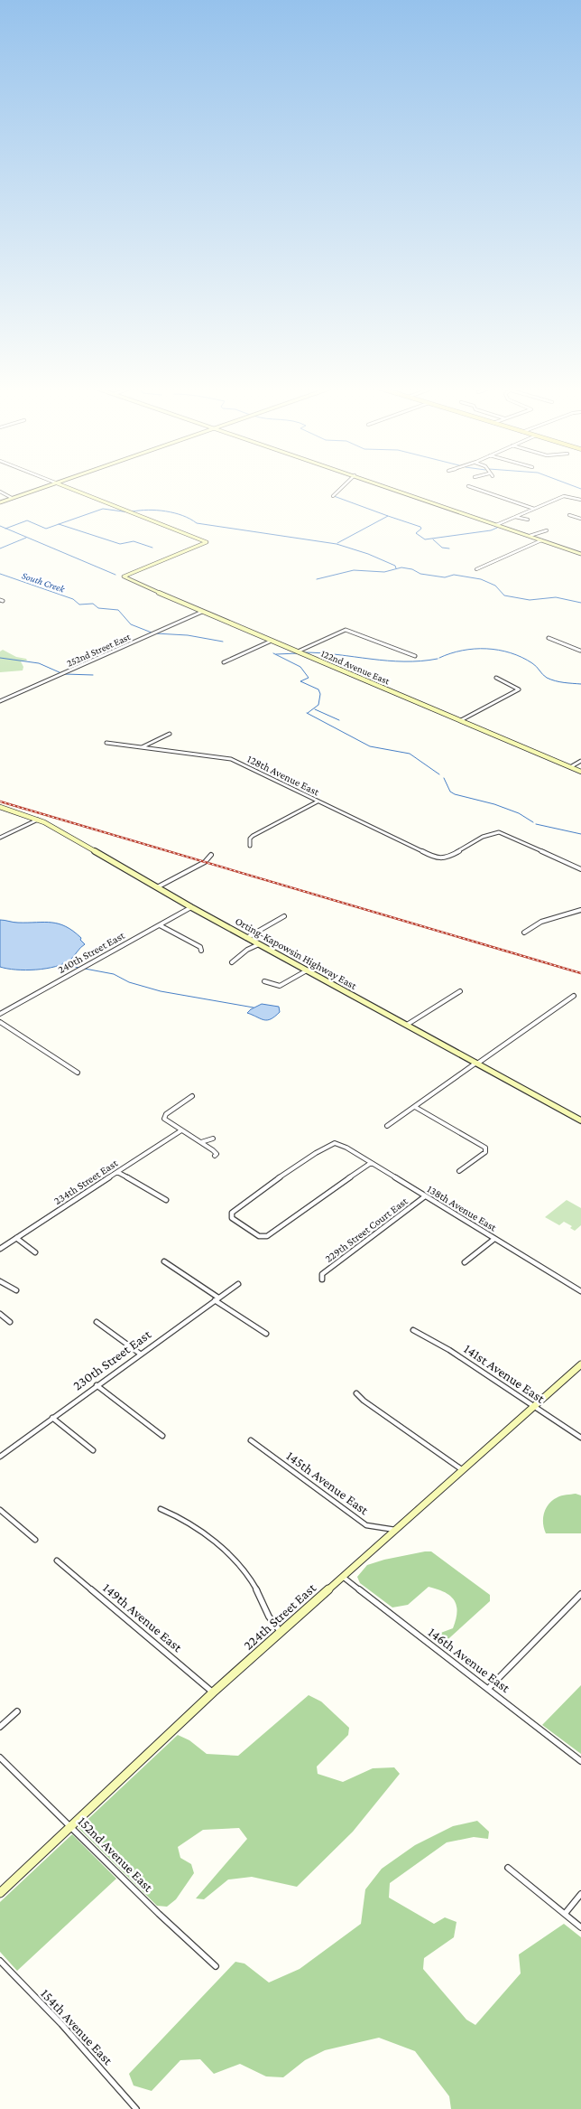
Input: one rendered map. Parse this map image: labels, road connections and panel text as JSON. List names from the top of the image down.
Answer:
{
  "streets": {
    "street": [
      "252nd Street East",
      "122nd Avenue East",
      "128th Avenue East",
      "240th Street East",
      "Orting-Kapowsin Highway East",
      "234th Street East",
      "138th Avenue East",
      "229th Street Court East",
      "230th Street East",
      "141st Avenue East",
      "145th Avenue East",
      "224th Street East",
      "149th Avenue East",
      "146th Avenue East",
      "152nd Avenue East",
      "154th Avenue East"
    ]
  },
  "crossings": [
    ["252nd Street East", "122nd Avenue East"],
    ["240th Street East", "Orting-Kapowsin Highway East"],
    ["138th Avenue East", "229th Street Court East"],
    ["141st Avenue East", "224th Street East"],
    ["145th Avenue East", "224th Street East"],
    ["224th Street East", "149th Avenue East"],
    ["224th Street East", "146th Avenue East"],
    ["224th Street East", "152nd Avenue East"]
  ],
  "water": ["South Creek"]
}
